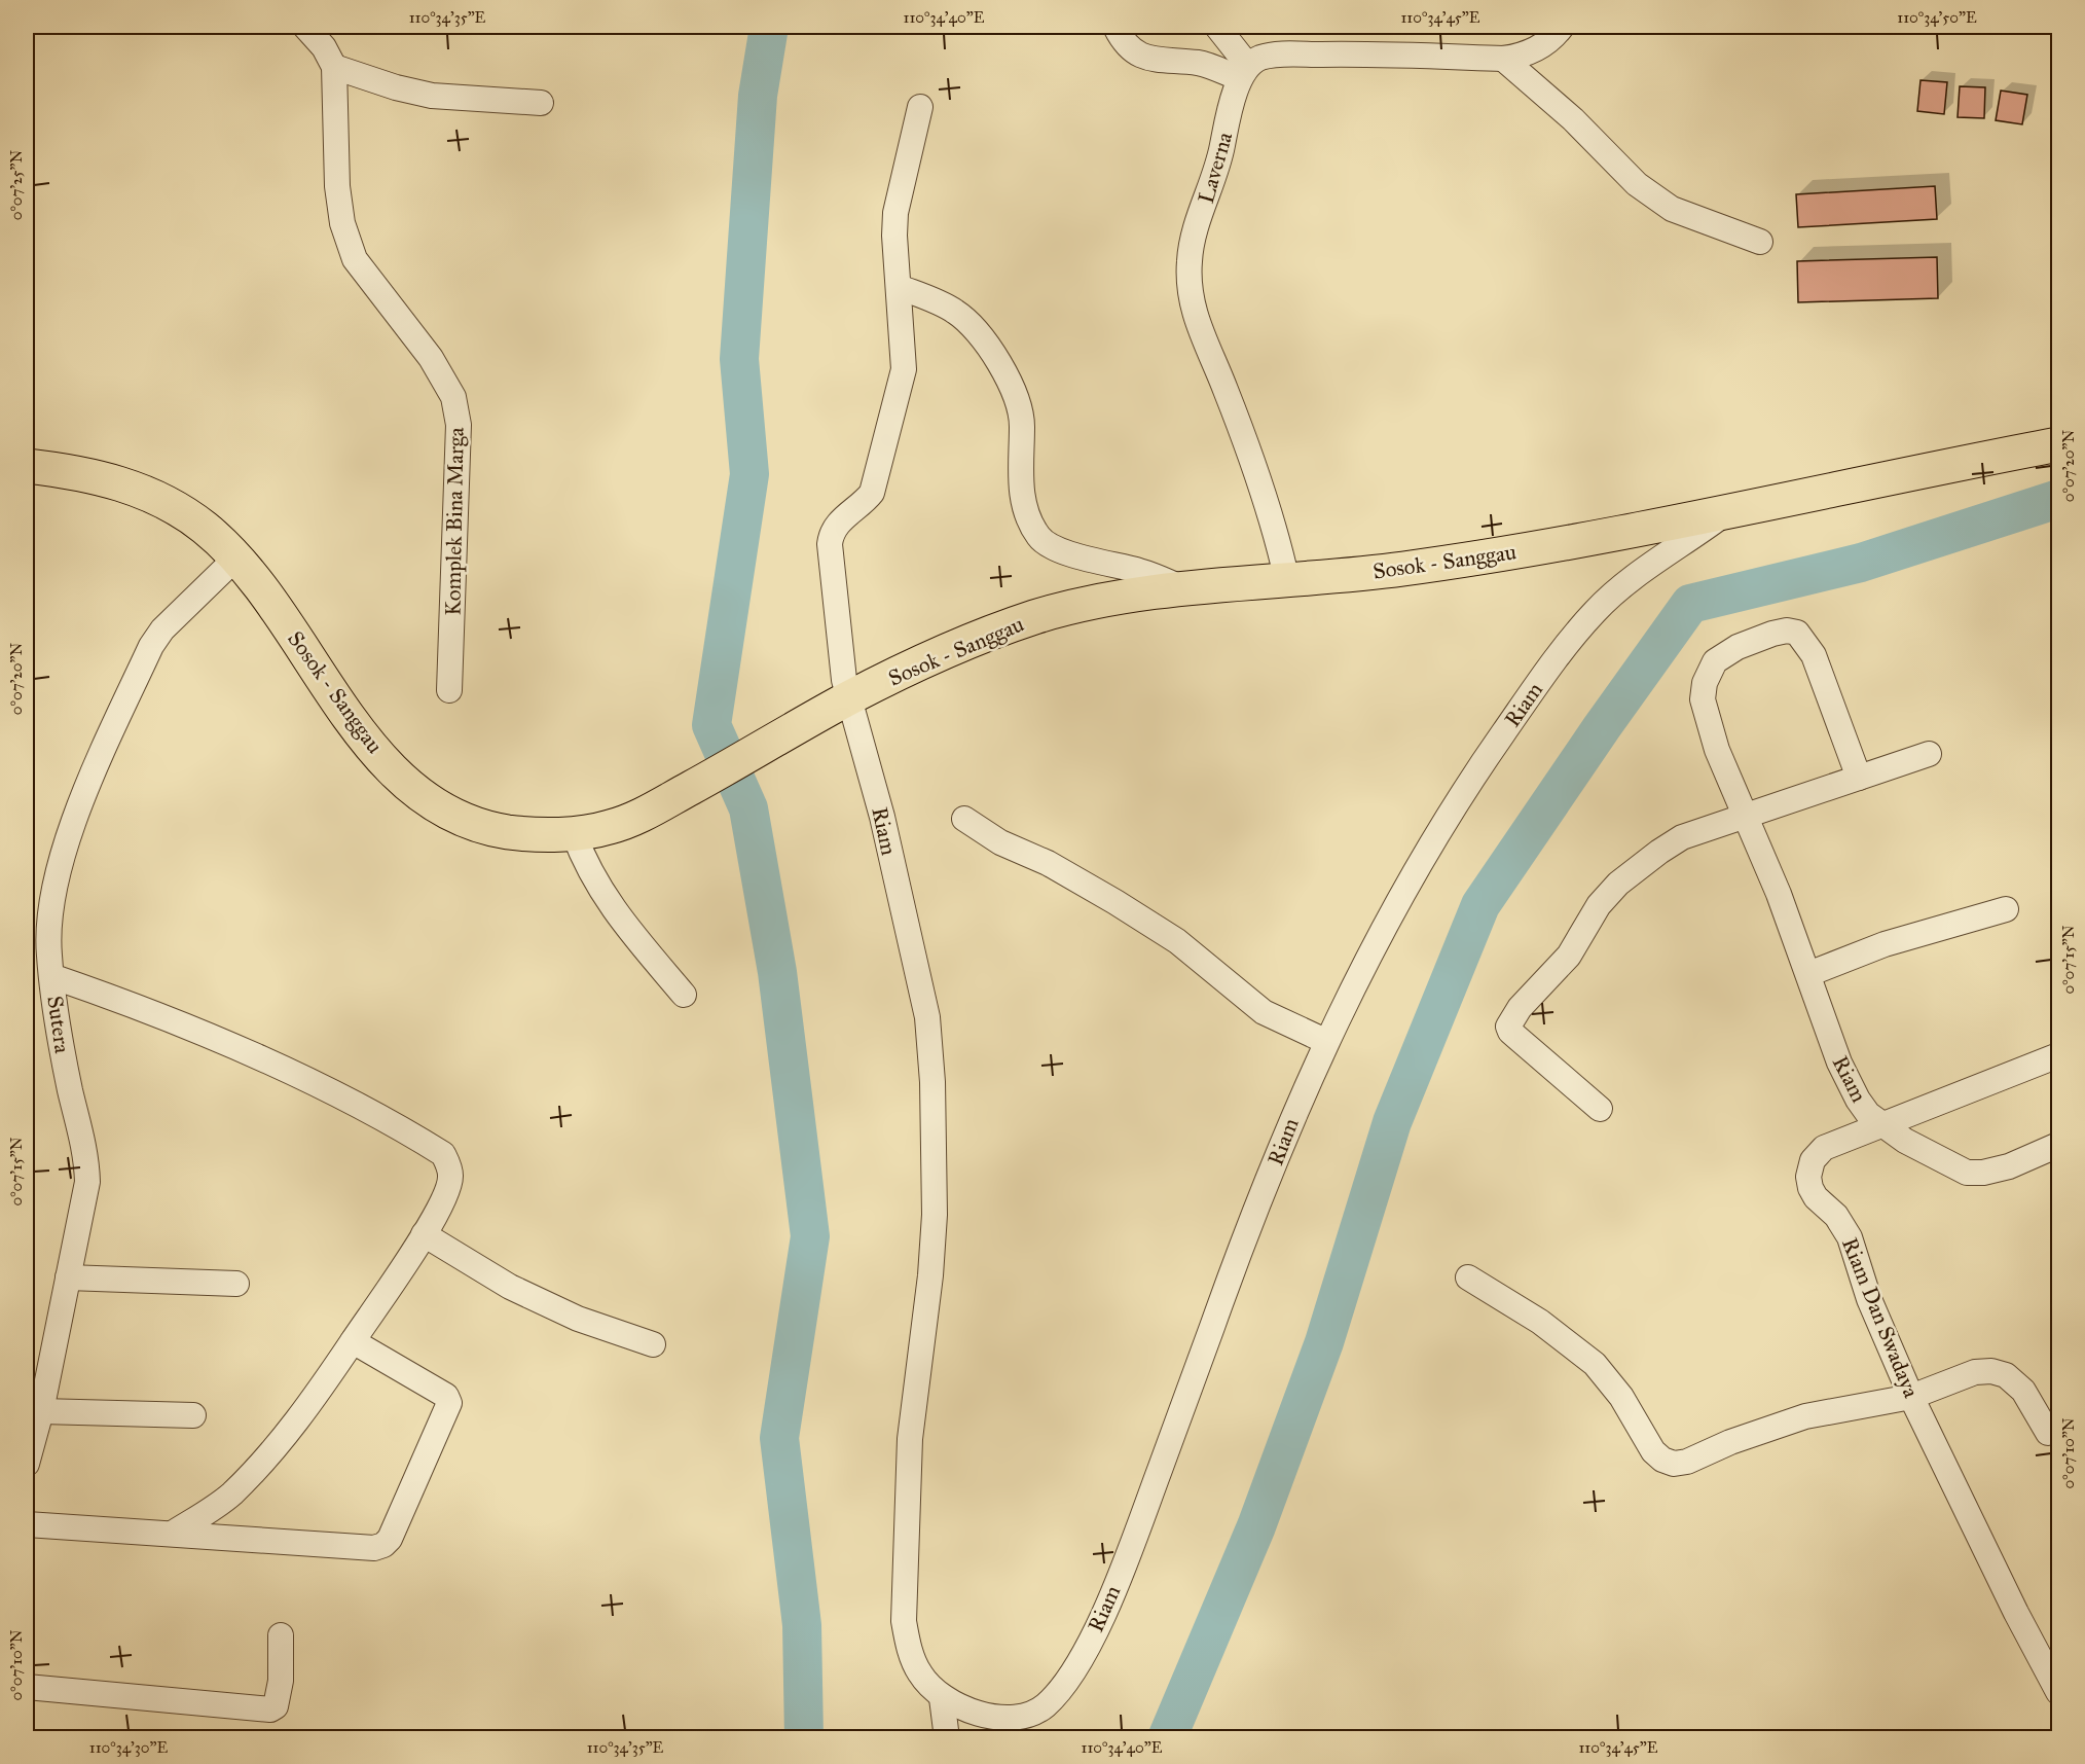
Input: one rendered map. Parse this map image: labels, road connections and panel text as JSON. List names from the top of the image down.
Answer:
{
  "streets": {
    "highway": ["Sosok - Sanggau"],
    "street": [
      "Laverna",
      "Komplek Bina Marga",
      "Riam",
      "Sutera",
      "Riam Dan Swadaya"
    ]
  },
  "crossings": [
    ["Laverna", "Sosok - Sanggau"],
    ["Sosok - Sanggau", "Riam"],
    ["Sosok - Sanggau", "Sutera"],
    ["Riam", "Riam Dan Swadaya"]
  ],
  "coordinates": [
    "110°34'35\"E",
    "110°34'40\"E",
    "110°34'45\"E",
    "110°34'50\"E",
    "0°07'25\"N",
    "0°07'20\"N",
    "0°07'15\"N",
    "0°07'10\"N",
    "110°34'30\"E"
  ]
}
